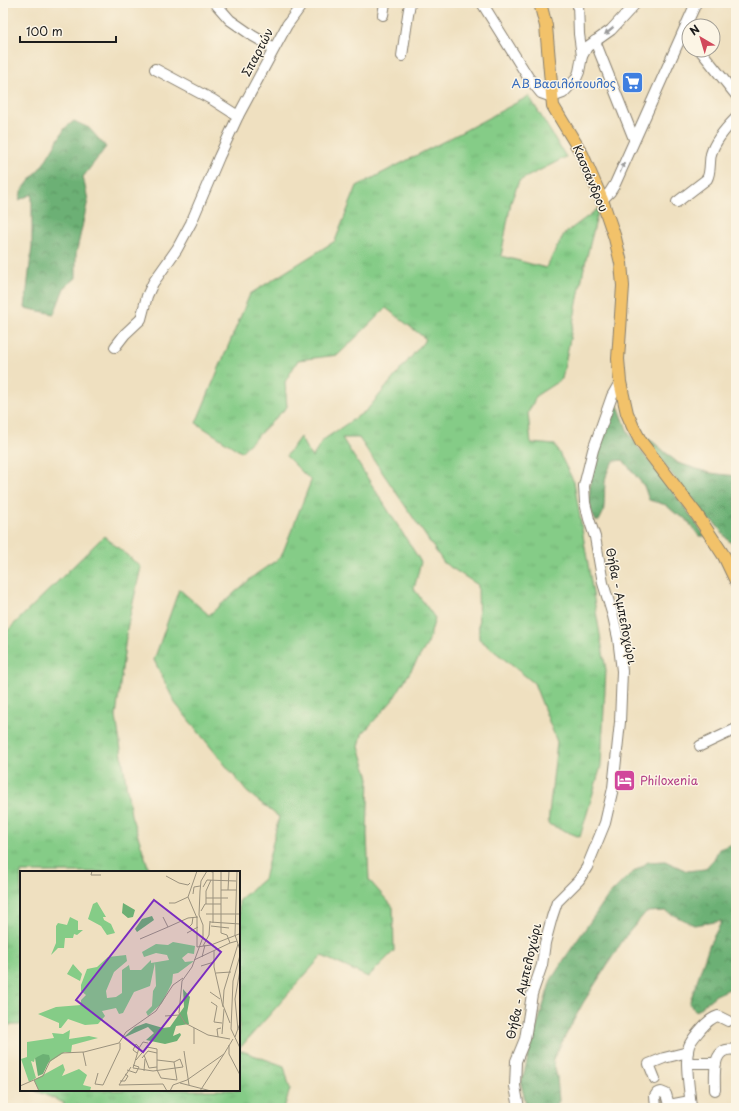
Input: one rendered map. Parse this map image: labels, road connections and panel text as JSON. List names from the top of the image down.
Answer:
{
  "streets": {
    "main road": ["Κασσάνδρου"],
    "street": ["Σπαρτών", "Θήβα - Αμπελοχώρι"]
  },
  "crossings": [
    ["Κασσάνδρου", "Θήβα - Αμπελοχώρι"]
  ],
  "places": {
    "supermarket": ["ΑΒ Βασιλόπουλος"],
    "hotel": ["Philoxenia"]
  },
  "scale_bar": "100 m",
  "north": "top left"
}
